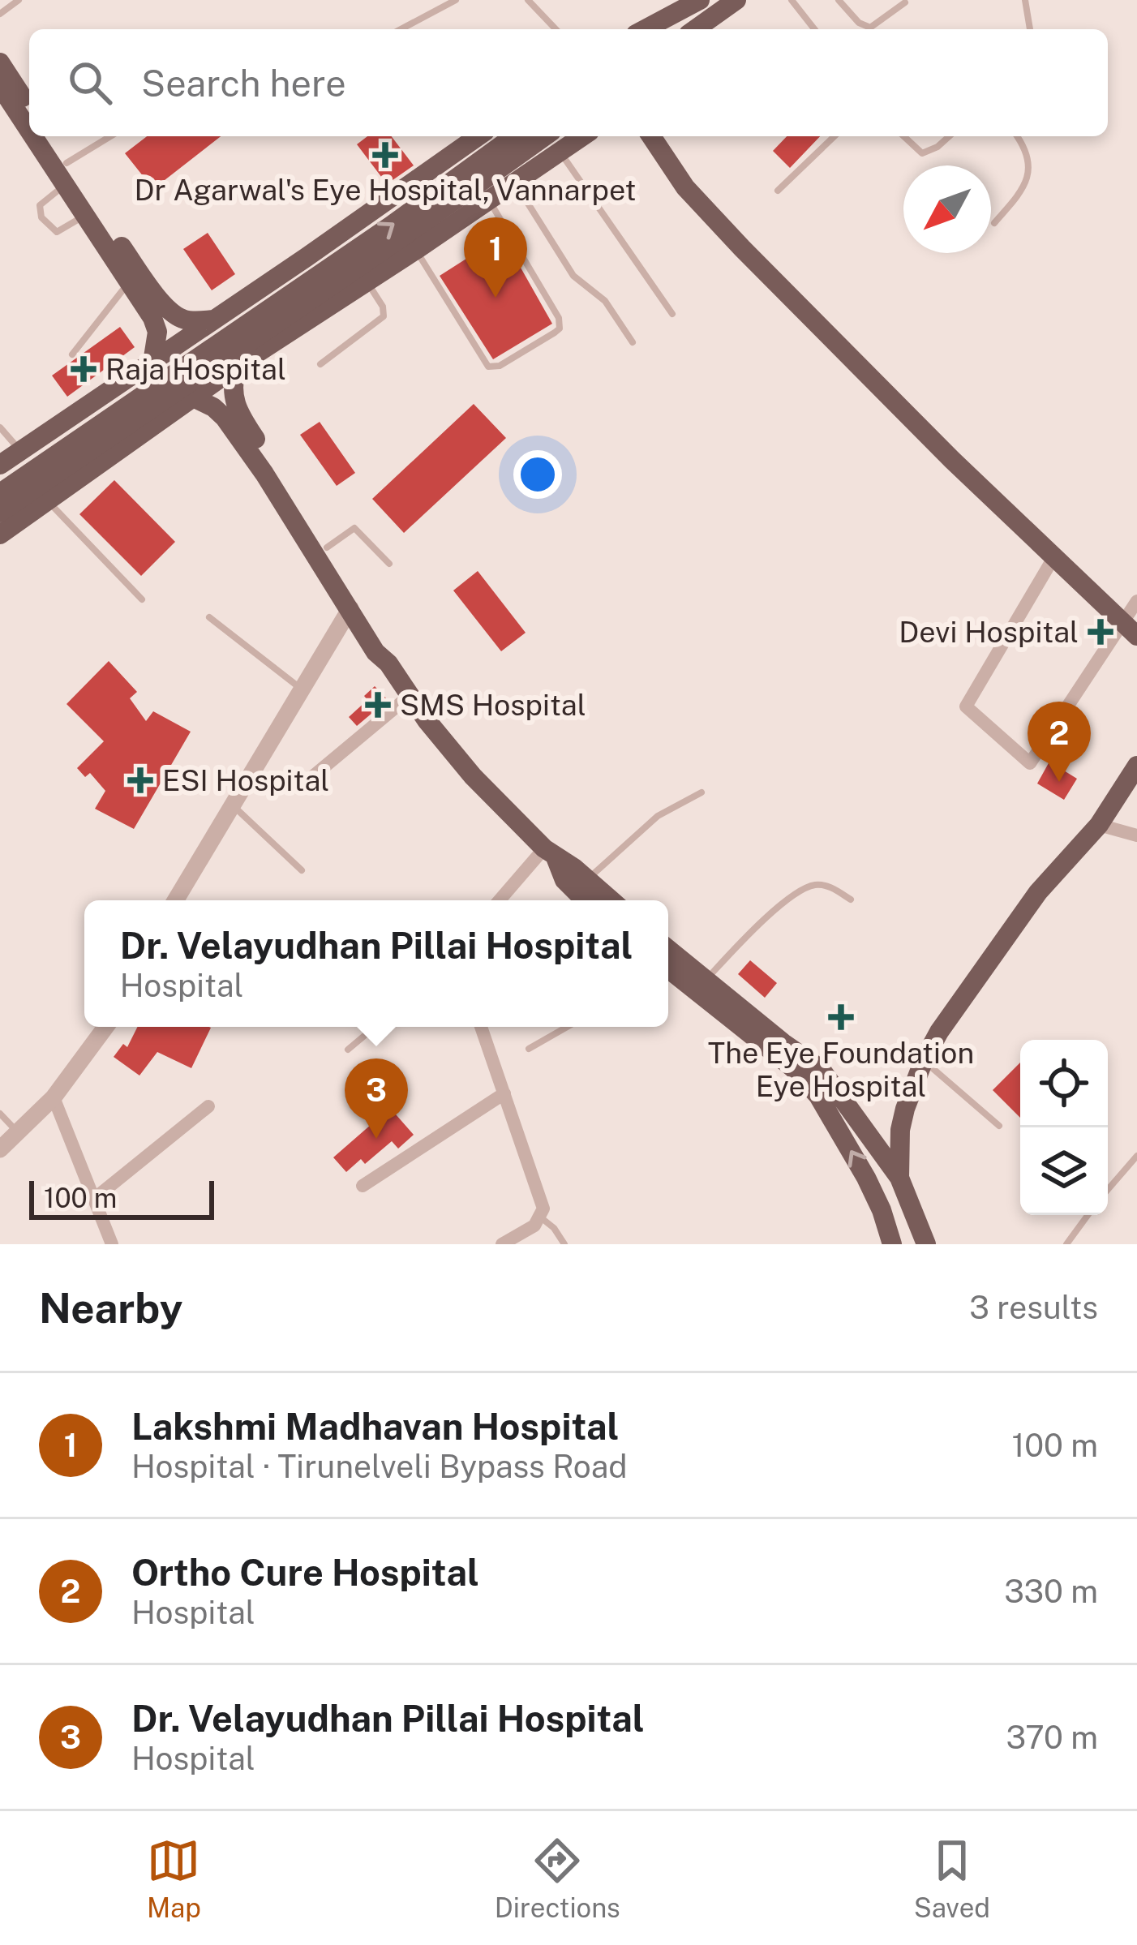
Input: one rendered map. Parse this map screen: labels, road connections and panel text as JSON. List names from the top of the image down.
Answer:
{
  "places": {
    "health": [
      "Dr Agarwal's Eye Hospital, Vannarpet",
      "Raja Hospital",
      "Devi Hospital",
      "SMS Hospital",
      "ESI Hospital",
      "The Eye Foundation Eye Hospital"
    ]
  },
  "scale_bar": "100 m",
  "north": "bottom left",
  "page": {
    "search": "Search here",
    "pins": ["1", "2", "3"],
    "popup": ["Dr. Velayudhan Pillai Hospital", "Hospital"],
    "scale": "100 m",
    "heading": ["Nearby", "3 results"],
    "list": [
      {
        "mark": "1",
        "name": "Lakshmi Madhavan Hospital",
        "note": "Hospital · Tirunelveli Bypass Road",
        "value": "100 m"
      },
      {
        "mark": "2",
        "name": "Ortho Cure Hospital",
        "note": "Hospital",
        "value": "330 m"
      },
      {
        "mark": "3",
        "name": "Dr. Velayudhan Pillai Hospital",
        "note": "Hospital",
        "value": "370 m"
      }
    ],
    "nav": ["Map", "Directions", "Saved"]
  }
}
